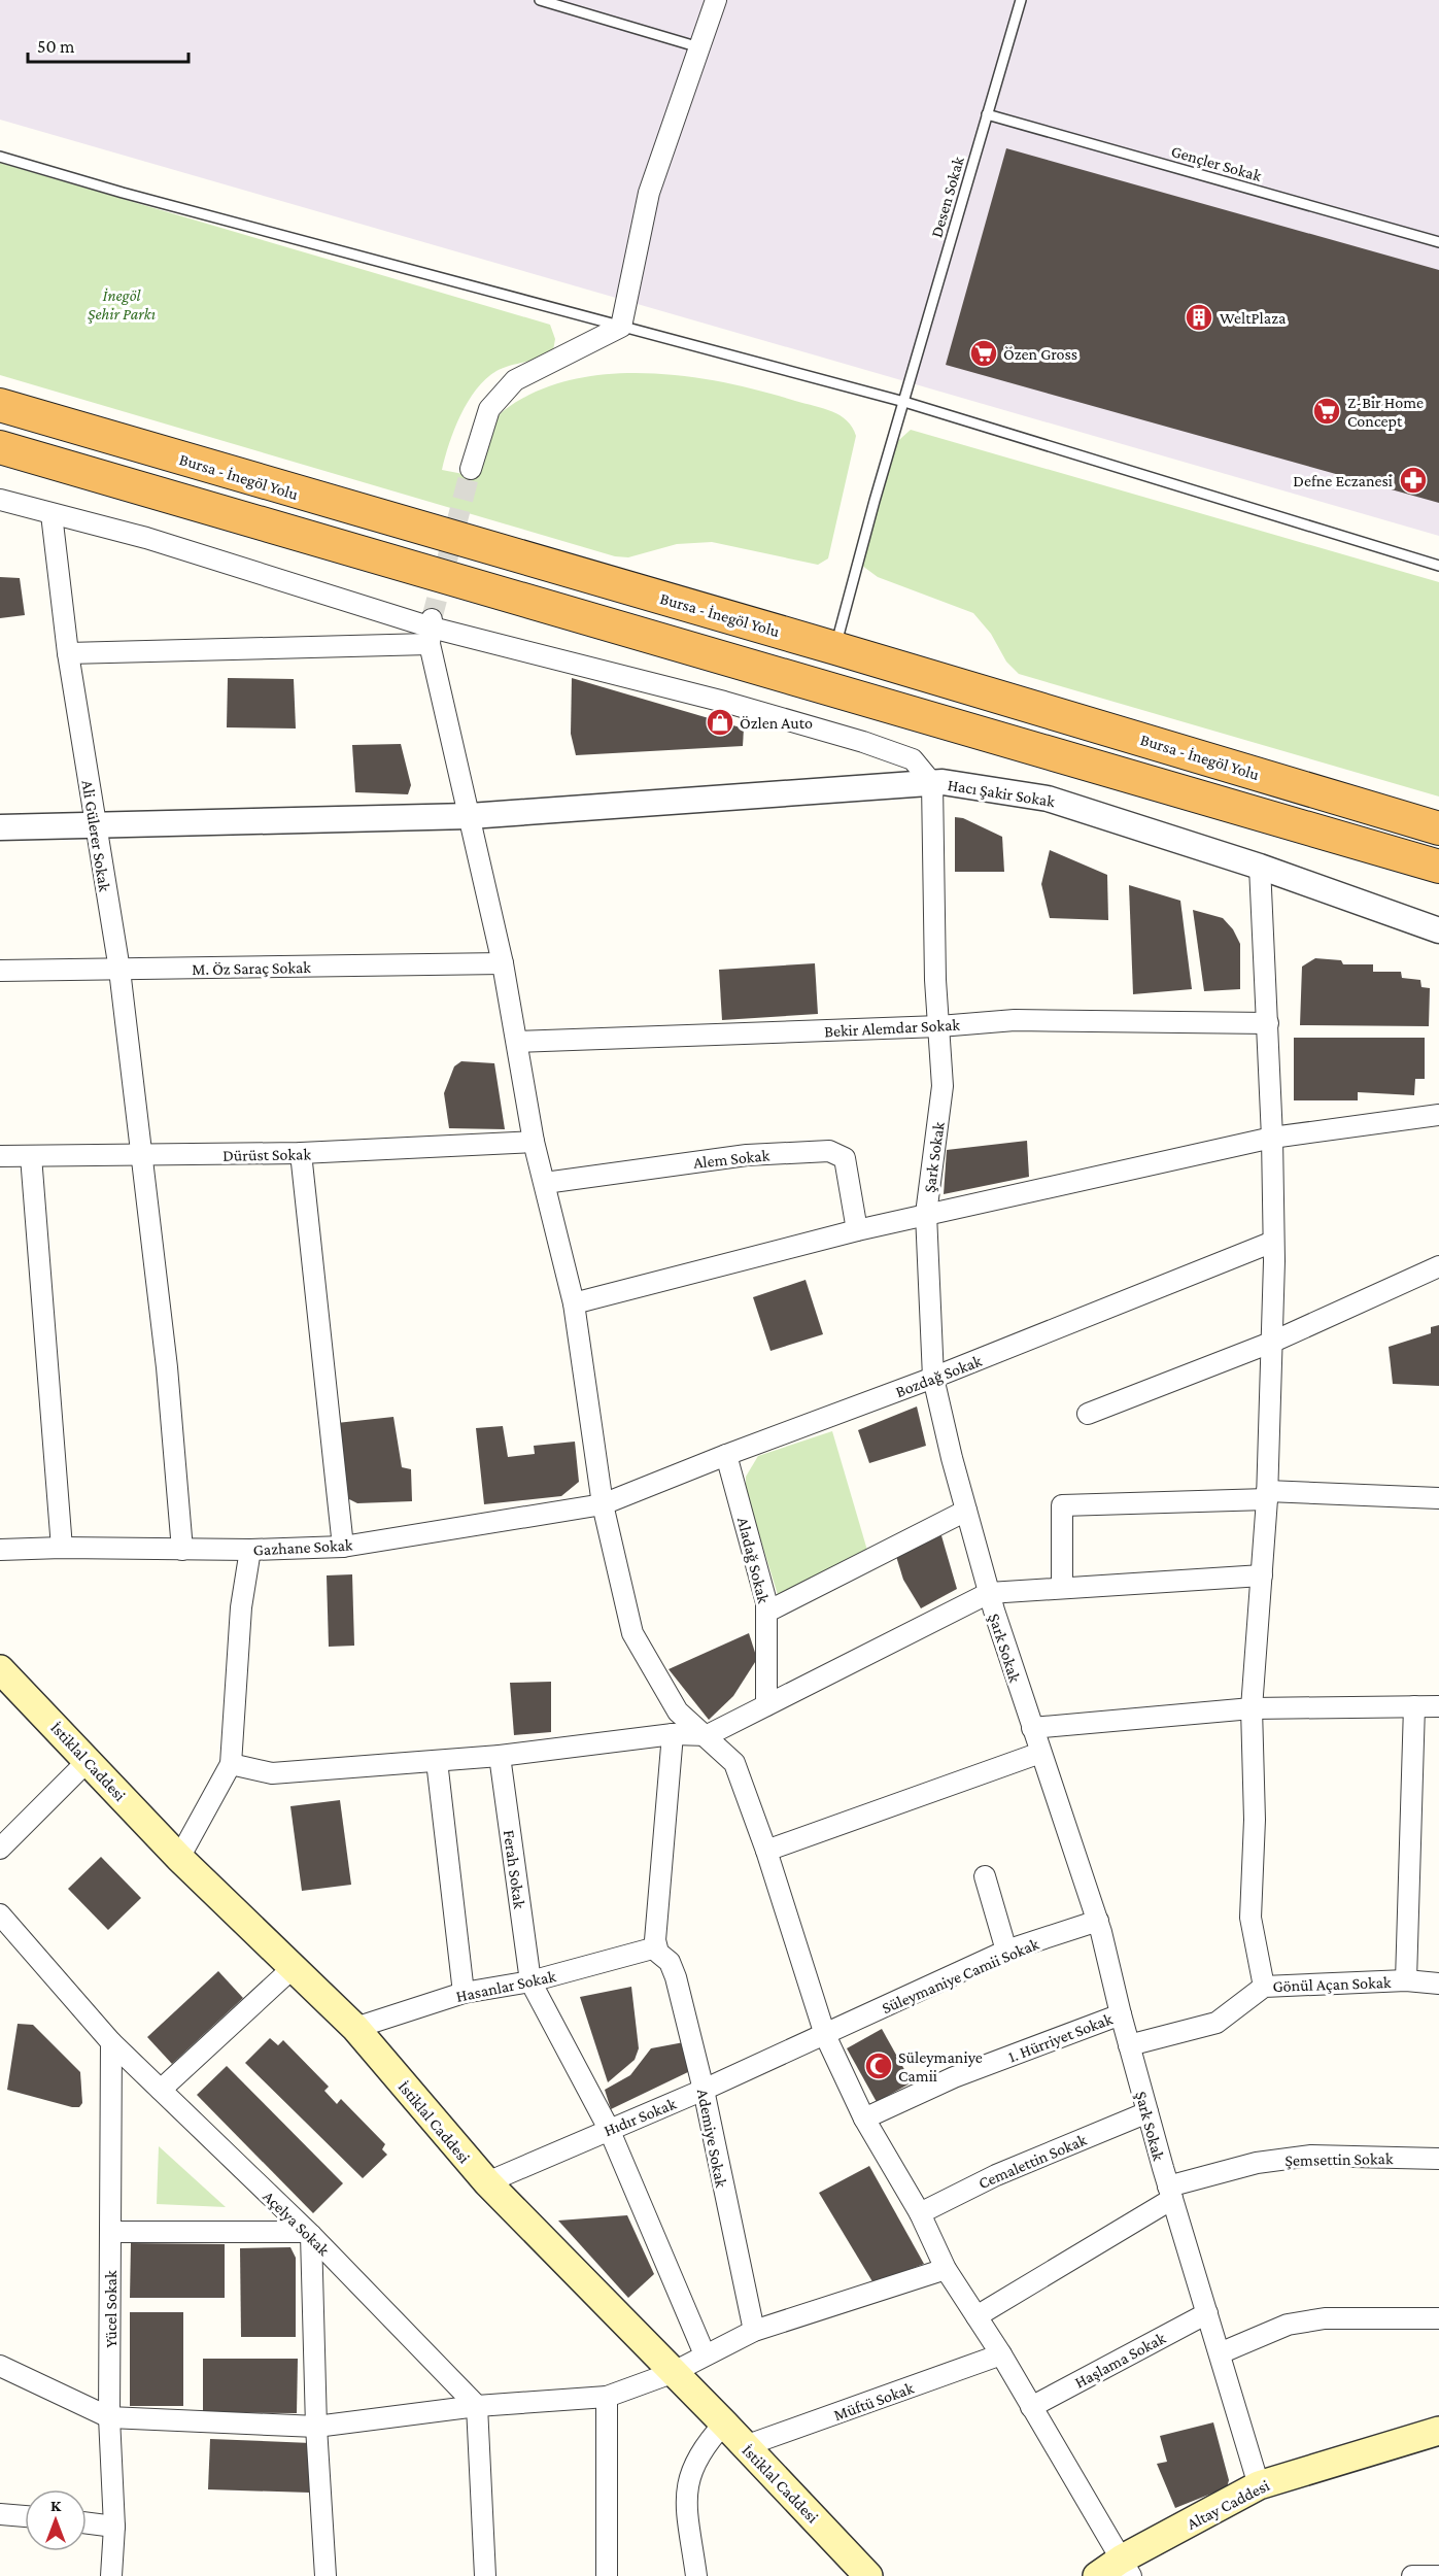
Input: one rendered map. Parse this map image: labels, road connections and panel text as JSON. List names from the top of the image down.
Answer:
{
  "streets": {
    "highway": ["Bursa - İnegöl Yolu"],
    "main road": ["İstiklal Caddesi", "Altay Caddesi"],
    "street": [
      "Hacı Şakir Sokak",
      "Ali Gülerer Sokak",
      "M. Öz Saraç Sokak",
      "Bekir Alemdar Sokak",
      "Dürüst Sokak",
      "Şark Sokak",
      "Alem Sokak",
      "Bozdağ Sokak",
      "Gazhane Sokak",
      "Aladağ Sokak",
      "Ferah Sokak",
      "Süleymaniye Camii Sokak",
      "Gönül Açan Sokak",
      "Hasanlar Sokak",
      "1. Hürriyet Sokak",
      "Hıdır Sokak",
      "Ademiye Sokak",
      "Şemsettin Sokak",
      "Cemalettin Sokak",
      "Açelya Sokak",
      "Yücel Sokak",
      "Haşlama Sokak",
      "Müftü Sokak"
    ],
    "lane": ["Gençler Sokak", "Desen Sokak"]
  },
  "crossings": [
    ["Gençler Sokak", "Desen Sokak"],
    ["Desen Sokak", "Bursa - İnegöl Yolu"],
    ["Hacı Şakir Sokak", "Ali Gülerer Sokak"],
    ["Hacı Şakir Sokak", "Şark Sokak"],
    ["Ali Gülerer Sokak", "M. Öz Saraç Sokak"],
    ["Ali Gülerer Sokak", "Dürüst Sokak"],
    ["Ali Gülerer Sokak", "Gazhane Sokak"],
    ["Bekir Alemdar Sokak", "Şark Sokak"],
    ["Şark Sokak", "Bozdağ Sokak"],
    ["Şark Sokak", "Süleymaniye Camii Sokak"],
    ["Şark Sokak", "Gönül Açan Sokak"],
    ["Şark Sokak", "1. Hürriyet Sokak"],
    ["Şark Sokak", "Şemsettin Sokak"],
    ["Şark Sokak", "Cemalettin Sokak"],
    ["Şark Sokak", "Haşlama Sokak"],
    ["Şark Sokak", "Altay Caddesi"],
    ["Bozdağ Sokak", "Gazhane Sokak"],
    ["Bozdağ Sokak", "Aladağ Sokak"],
    ["İstiklal Caddesi", "Hasanlar Sokak"],
    ["İstiklal Caddesi", "Hıdır Sokak"],
    ["İstiklal Caddesi", "Müftü Sokak"],
    ["Ferah Sokak", "Hasanlar Sokak"],
    ["Süleymaniye Camii Sokak", "Hıdır Sokak"],
    ["Hasanlar Sokak", "Ademiye Sokak"],
    ["Hıdır Sokak", "Ademiye Sokak"],
    ["Açelya Sokak", "Yücel Sokak"]
  ],
  "parks": ["İnegöl Şehir Parkı"],
  "places": {
    "building": ["WeltPlaza"],
    "supermarket": ["Özen Gross", "Z-Bir Home Concept"],
    "pharmacy": ["Defne Eczanesi"],
    "shop": ["Özlen Auto"],
    "mosque": ["Süleymaniye Camii"]
  },
  "scale_bar": "50 m",
  "north": "top"
}
